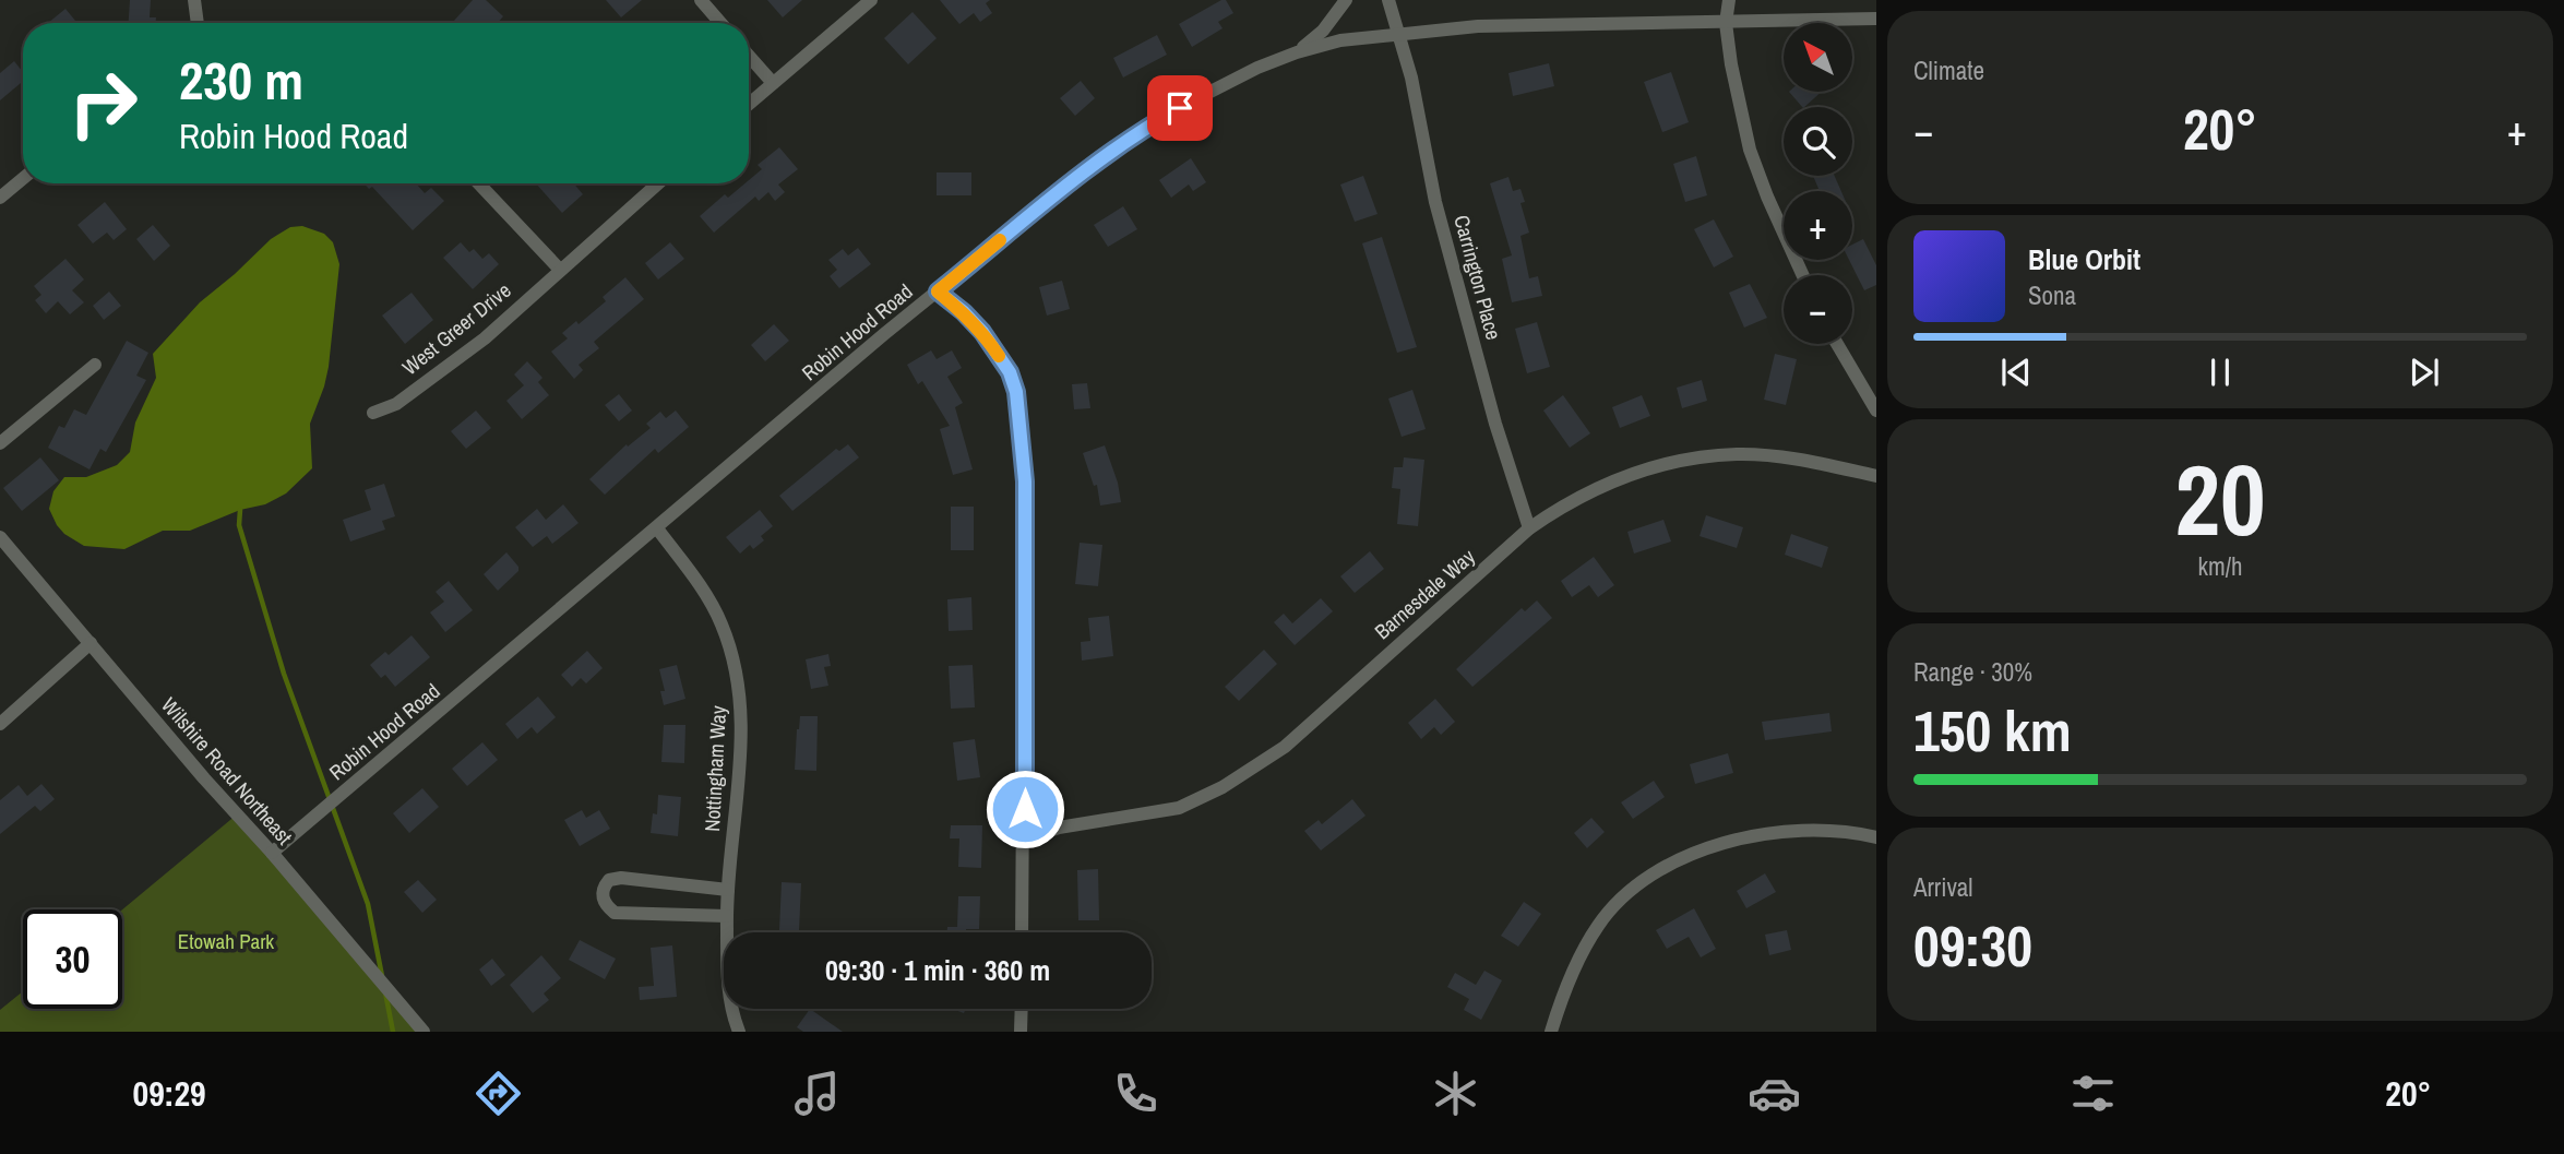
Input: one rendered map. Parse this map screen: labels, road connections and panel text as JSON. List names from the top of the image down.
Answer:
{
  "streets": {
    "street": [
      "Carrington Place",
      "West Greer Drive",
      "Robin Hood Road",
      "Barnesdale Way",
      "Nottingham Way",
      "Wilshire Road Northeast"
    ]
  },
  "crossings": [
    ["Carrington Place", "Robin Hood Road"],
    ["Carrington Place", "Barnesdale Way"],
    ["Robin Hood Road", "Nottingham Way"],
    ["Robin Hood Road", "Wilshire Road Northeast"]
  ],
  "parks": ["Etowah Park"],
  "north": "top left",
  "page": {
    "tile": [
      "Climate",
      ["20", "km/h"],
      ["Range · 30%", "150 km"],
      ["Arrival", "09:30"]
    ],
    "map_buttons": ["+", "−"],
    "turn": ["230 m", "Robin Hood Road"],
    "heat": ["−", "20°", "+"],
    "song": ["Blue Orbit", "Sona"],
    "limit": "30",
    "trip": "09:30 · 1 min · 360 m",
    "tabs": ["09:29", "20°"]
  }
}
